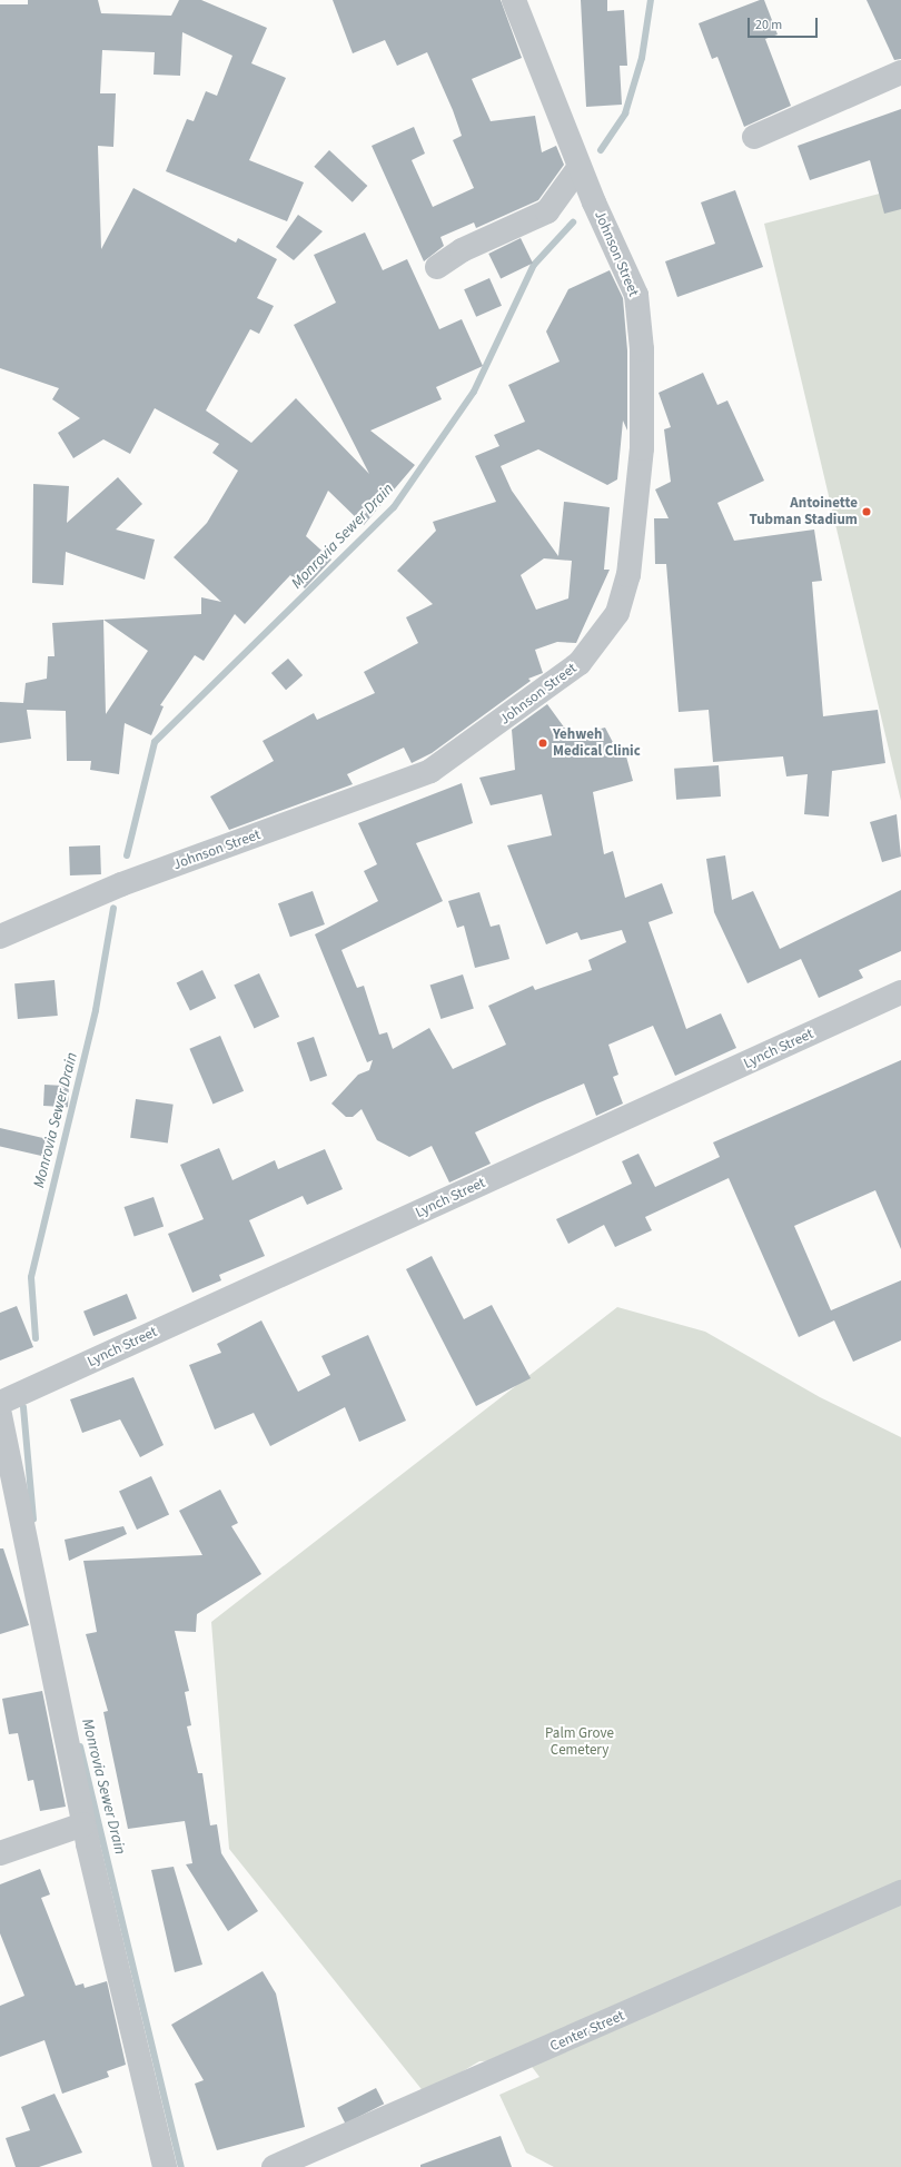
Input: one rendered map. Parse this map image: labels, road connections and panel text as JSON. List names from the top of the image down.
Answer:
{
  "streets": {
    "street": ["Johnson Street", "Lynch Street", "Center Street"]
  },
  "water": ["Monrovia Sewer Drain"],
  "parks": ["Palm Grove Cemetery"],
  "places": ["Antoinette Tubman Stadium", "Yehweh Medical Clinic"],
  "scale_bar": "20 m"
}
